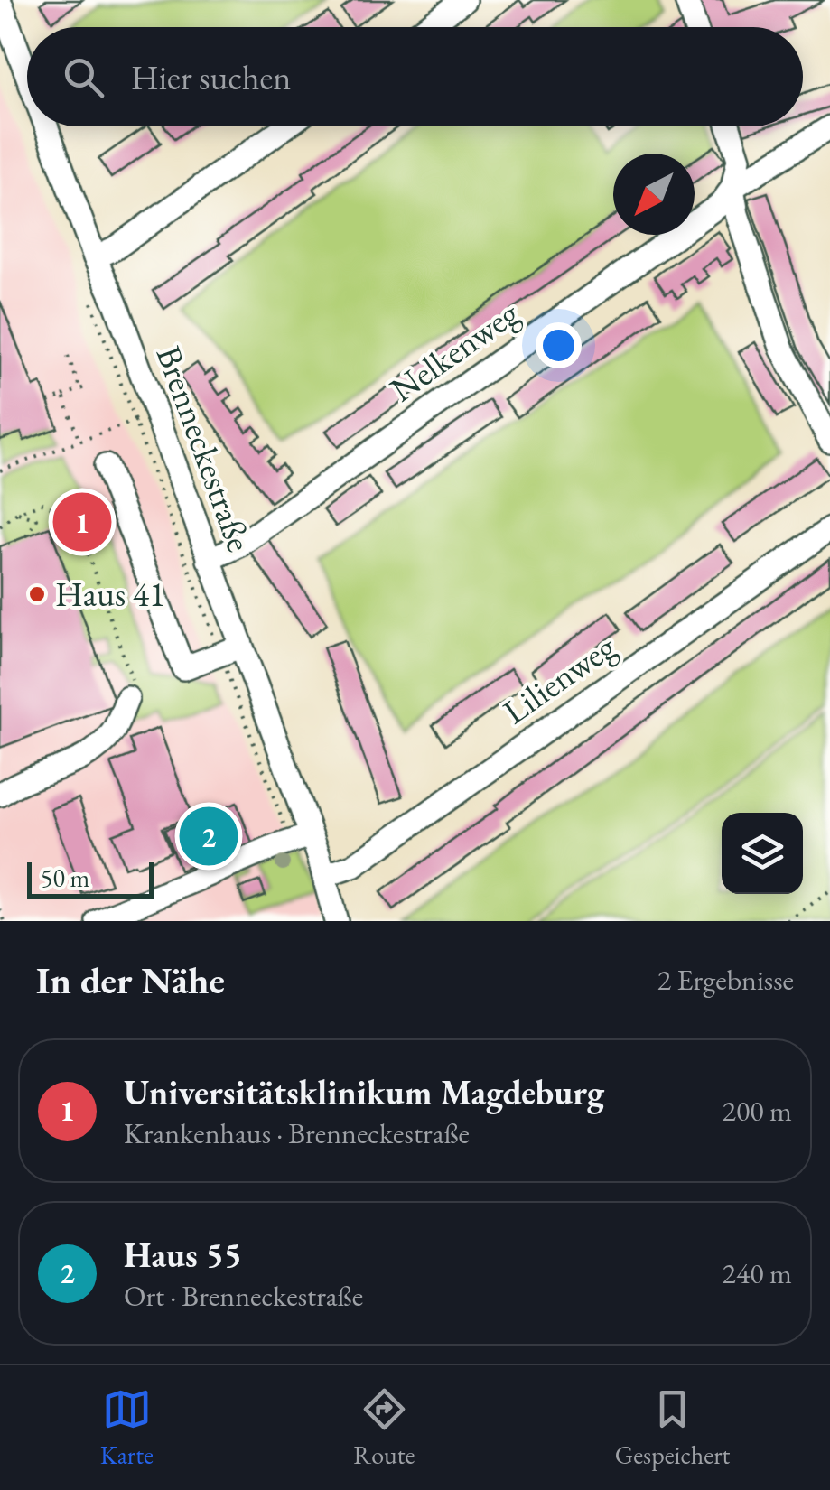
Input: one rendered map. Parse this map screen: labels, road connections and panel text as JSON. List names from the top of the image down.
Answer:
{
  "streets": {
    "street": ["Nelkenweg", "Brenneckestraße", "Lilienweg"]
  },
  "crossings": [
    ["Nelkenweg", "Brenneckestraße"],
    ["Brenneckestraße", "Lilienweg"]
  ],
  "places": ["Haus 41"],
  "scale_bar": "50 m",
  "north": "bottom left",
  "page": {
    "search": "Hier suchen",
    "pins": ["1", "2"],
    "scale": "50 m",
    "heading": ["In der Nähe", "2 Ergebnisse"],
    "list": [
      {
        "mark": "1",
        "name": "Universitätsklinikum Magdeburg",
        "note": "Krankenhaus · Brenneckestraße",
        "value": "200 m"
      },
      {
        "mark": "2",
        "name": "Haus 55",
        "note": "Ort · Brenneckestraße",
        "value": "240 m"
      }
    ],
    "nav": ["Karte", "Route", "Gespeichert"]
  }
}
